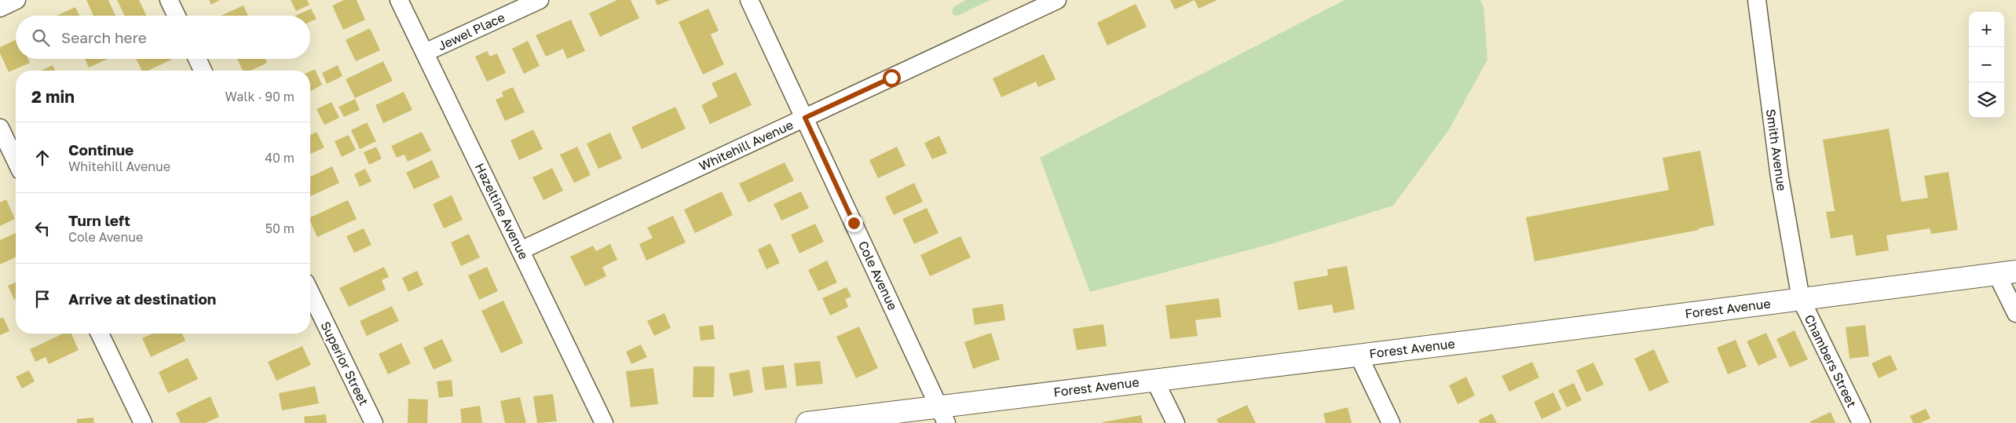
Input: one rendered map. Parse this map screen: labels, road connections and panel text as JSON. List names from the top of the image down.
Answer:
{
  "streets": {
    "main road": ["Forest Avenue"],
    "street": [
      "Jewel Place",
      "Whitehill Avenue",
      "Smith Avenue",
      "Hazeltine Avenue",
      "Cole Avenue",
      "Chambers Street",
      "Superior Street"
    ]
  },
  "crossings": [
    ["Jewel Place", "Hazeltine Avenue"],
    ["Whitehill Avenue", "Hazeltine Avenue"],
    ["Whitehill Avenue", "Cole Avenue"],
    ["Smith Avenue", "Forest Avenue"],
    ["Smith Avenue", "Chambers Street"],
    ["Cole Avenue", "Forest Avenue"],
    ["Forest Avenue", "Chambers Street"]
  ],
  "page": {
    "map_buttons": ["+", "−"],
    "search": "Search here",
    "heading": ["2 min", "Walk · 90 m"],
    "list": [
      ["Continue", "Whitehill Avenue", "40 m"],
      ["Turn left", "Cole Avenue", "50 m"],
      "Arrive at destination"
    ]
  }
}
